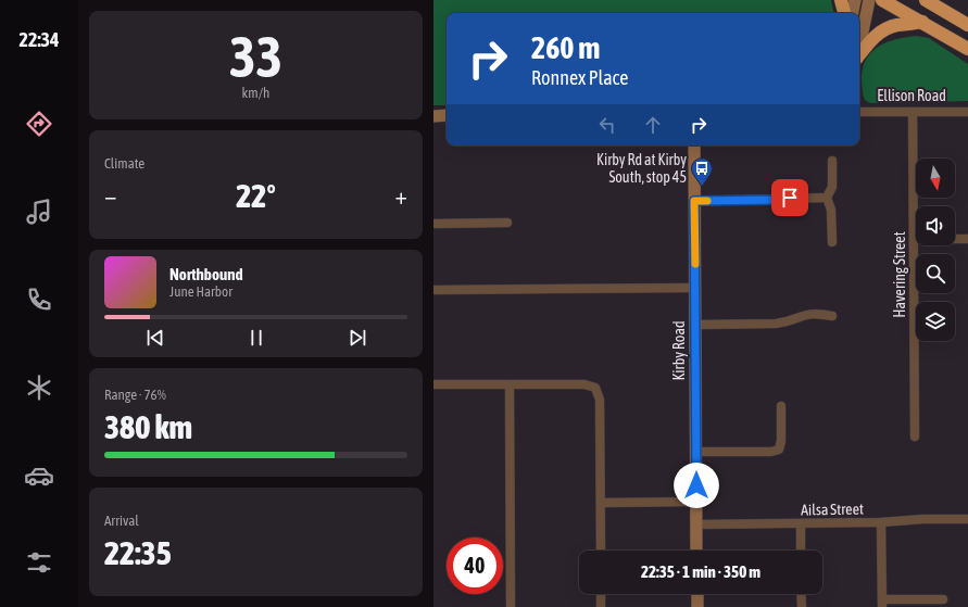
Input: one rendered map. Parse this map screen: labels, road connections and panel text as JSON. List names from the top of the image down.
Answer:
{
  "streets": {
    "street": [
      "Ellison Road",
      "Havering Street",
      "Kirby Road",
      "Ailsa Street"
    ]
  },
  "crossings": [
    ["Ellison Road", "Havering Street"],
    ["Kirby Road", "Ailsa Street"]
  ],
  "places": {
    "bus stop": ["Kirby Rd at Kirby South, stop 45"]
  },
  "north": "bottom",
  "page": {
    "tabs": "22:34",
    "tile": [
      ["33", "km/h"],
      "Climate",
      ["Range · 76%", "380 km"],
      ["Arrival", "22:35"]
    ],
    "turn": ["260 m", "Ronnex Place"],
    "heat": ["−", "22°", "+"],
    "song": ["Northbound", "June Harbor"],
    "limit": "40",
    "trip": "22:35 · 1 min · 350 m"
  }
}
